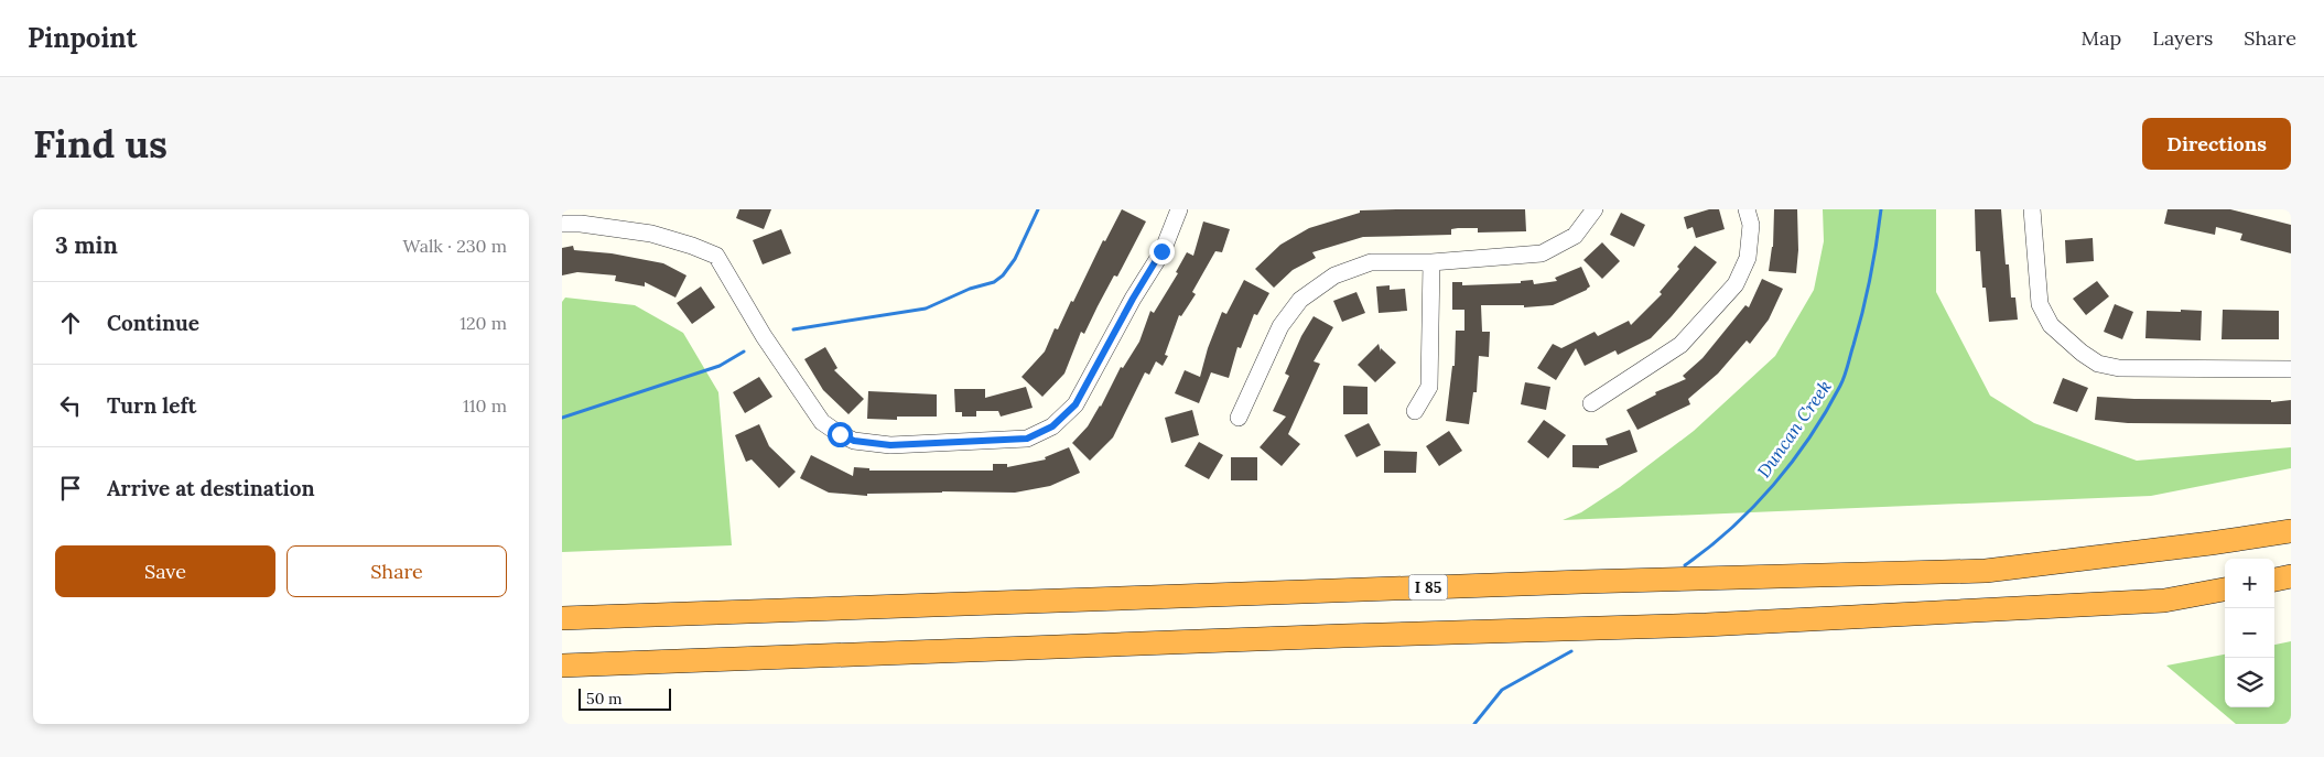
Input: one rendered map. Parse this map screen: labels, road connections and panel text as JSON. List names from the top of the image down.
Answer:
{
  "streets": {
    "highway": ["I 85"]
  },
  "water": ["Duncan Creek"],
  "scale_bar": "50 m",
  "page": {
    "header": "Pinpoint",
    "nav": ["Map", "Layers", "Share"],
    "buttons": [
      "Directions",
      ["Save", "Share"]
    ],
    "title": "Find us",
    "heading": ["3 min", "Walk · 230 m"],
    "list": [
      ["Continue", "120 m"],
      ["Turn left", "110 m"],
      "Arrive at destination"
    ],
    "map_buttons": ["+", "−"],
    "scale": "50 m"
  }
}
